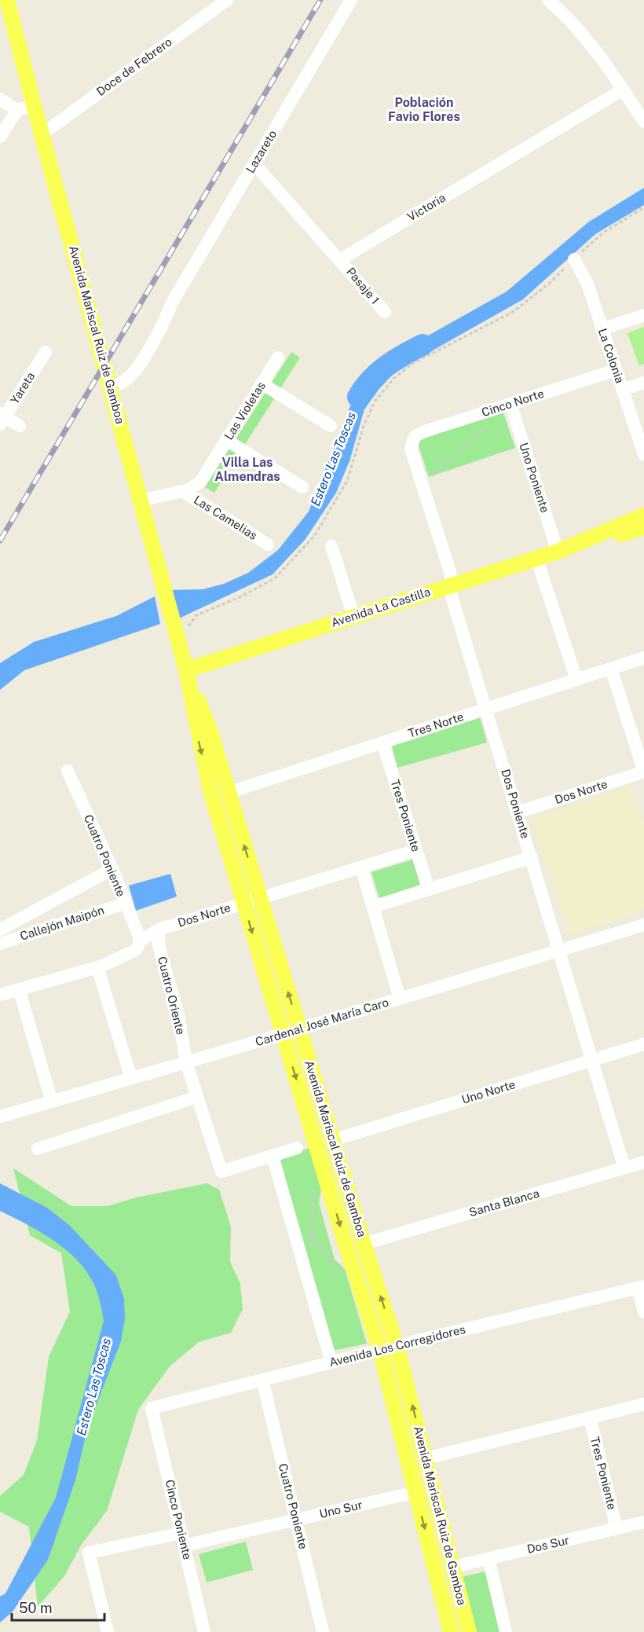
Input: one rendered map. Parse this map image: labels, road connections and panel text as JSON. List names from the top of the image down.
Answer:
{
  "streets": {
    "main road": ["Avenida Mariscal Ruiz de Gamboa", "Avenida La Castilla"],
    "street": [
      "Doce de Febrero",
      "Lazareto",
      "Victoria",
      "Pasaje 1",
      "La Colonia",
      "Yareta",
      "Cinco Norte",
      "Las Violetas",
      "Uno Poniente",
      "Las Camelias",
      "Tres Norte",
      "Dos Norte",
      "Dos Poniente",
      "Tres Poniente",
      "Cuatro Poniente",
      "Callejón Maipón",
      "Cuatro Oriente",
      "Cardenal José María Caro",
      "Uno Norte",
      "Santa Blanca",
      "Avenida Los Corregidores",
      "Uno Sur",
      "Cinco Poniente",
      "Dos Sur"
    ]
  },
  "crossings": [
    ["Doce de Febrero", "Avenida Mariscal Ruiz de Gamboa"],
    ["Lazareto", "Avenida Mariscal Ruiz de Gamboa"],
    ["Victoria", "Pasaje 1"],
    ["Avenida Mariscal Ruiz de Gamboa", "Las Violetas"],
    ["Avenida Mariscal Ruiz de Gamboa", "Avenida La Castilla"],
    ["Avenida Mariscal Ruiz de Gamboa", "Tres Norte"],
    ["Avenida Mariscal Ruiz de Gamboa", "Dos Norte"],
    ["Avenida Mariscal Ruiz de Gamboa", "Cardenal José María Caro"],
    ["Avenida Mariscal Ruiz de Gamboa", "Uno Norte"],
    ["Avenida Mariscal Ruiz de Gamboa", "Santa Blanca"],
    ["Avenida Mariscal Ruiz de Gamboa", "Avenida Los Corregidores"],
    ["Avenida Mariscal Ruiz de Gamboa", "Uno Sur"],
    ["Avenida Mariscal Ruiz de Gamboa", "Dos Sur"],
    ["La Colonia", "Cinco Norte"],
    ["Cinco Norte", "Uno Poniente"],
    ["Cinco Norte", "Dos Poniente"],
    ["Las Violetas", "Las Camelias"],
    ["Uno Poniente", "Avenida La Castilla"],
    ["Avenida La Castilla", "Dos Poniente"],
    ["Tres Norte", "Dos Poniente"],
    ["Tres Norte", "Tres Poniente"],
    ["Dos Norte", "Dos Poniente"],
    ["Dos Norte", "Tres Poniente"],
    ["Dos Norte", "Cuatro Poniente"],
    ["Dos Norte", "Cuatro Oriente"],
    ["Dos Poniente", "Cardenal José María Caro"],
    ["Dos Poniente", "Uno Norte"],
    ["Dos Poniente", "Santa Blanca"],
    ["Tres Poniente", "Dos Sur"],
    ["Cuatro Poniente", "Callejón Maipón"],
    ["Cuatro Poniente", "Avenida Los Corregidores"],
    ["Cuatro Poniente", "Uno Sur"],
    ["Cuatro Oriente", "Cardenal José María Caro"],
    ["Avenida Los Corregidores", "Cinco Poniente"],
    ["Uno Sur", "Cinco Poniente"]
  ],
  "districts": ["Población Favio Flores", "Villa Las Almendras"],
  "water": ["Estero Las Toscas"],
  "scale_bar": "50 m"
}
